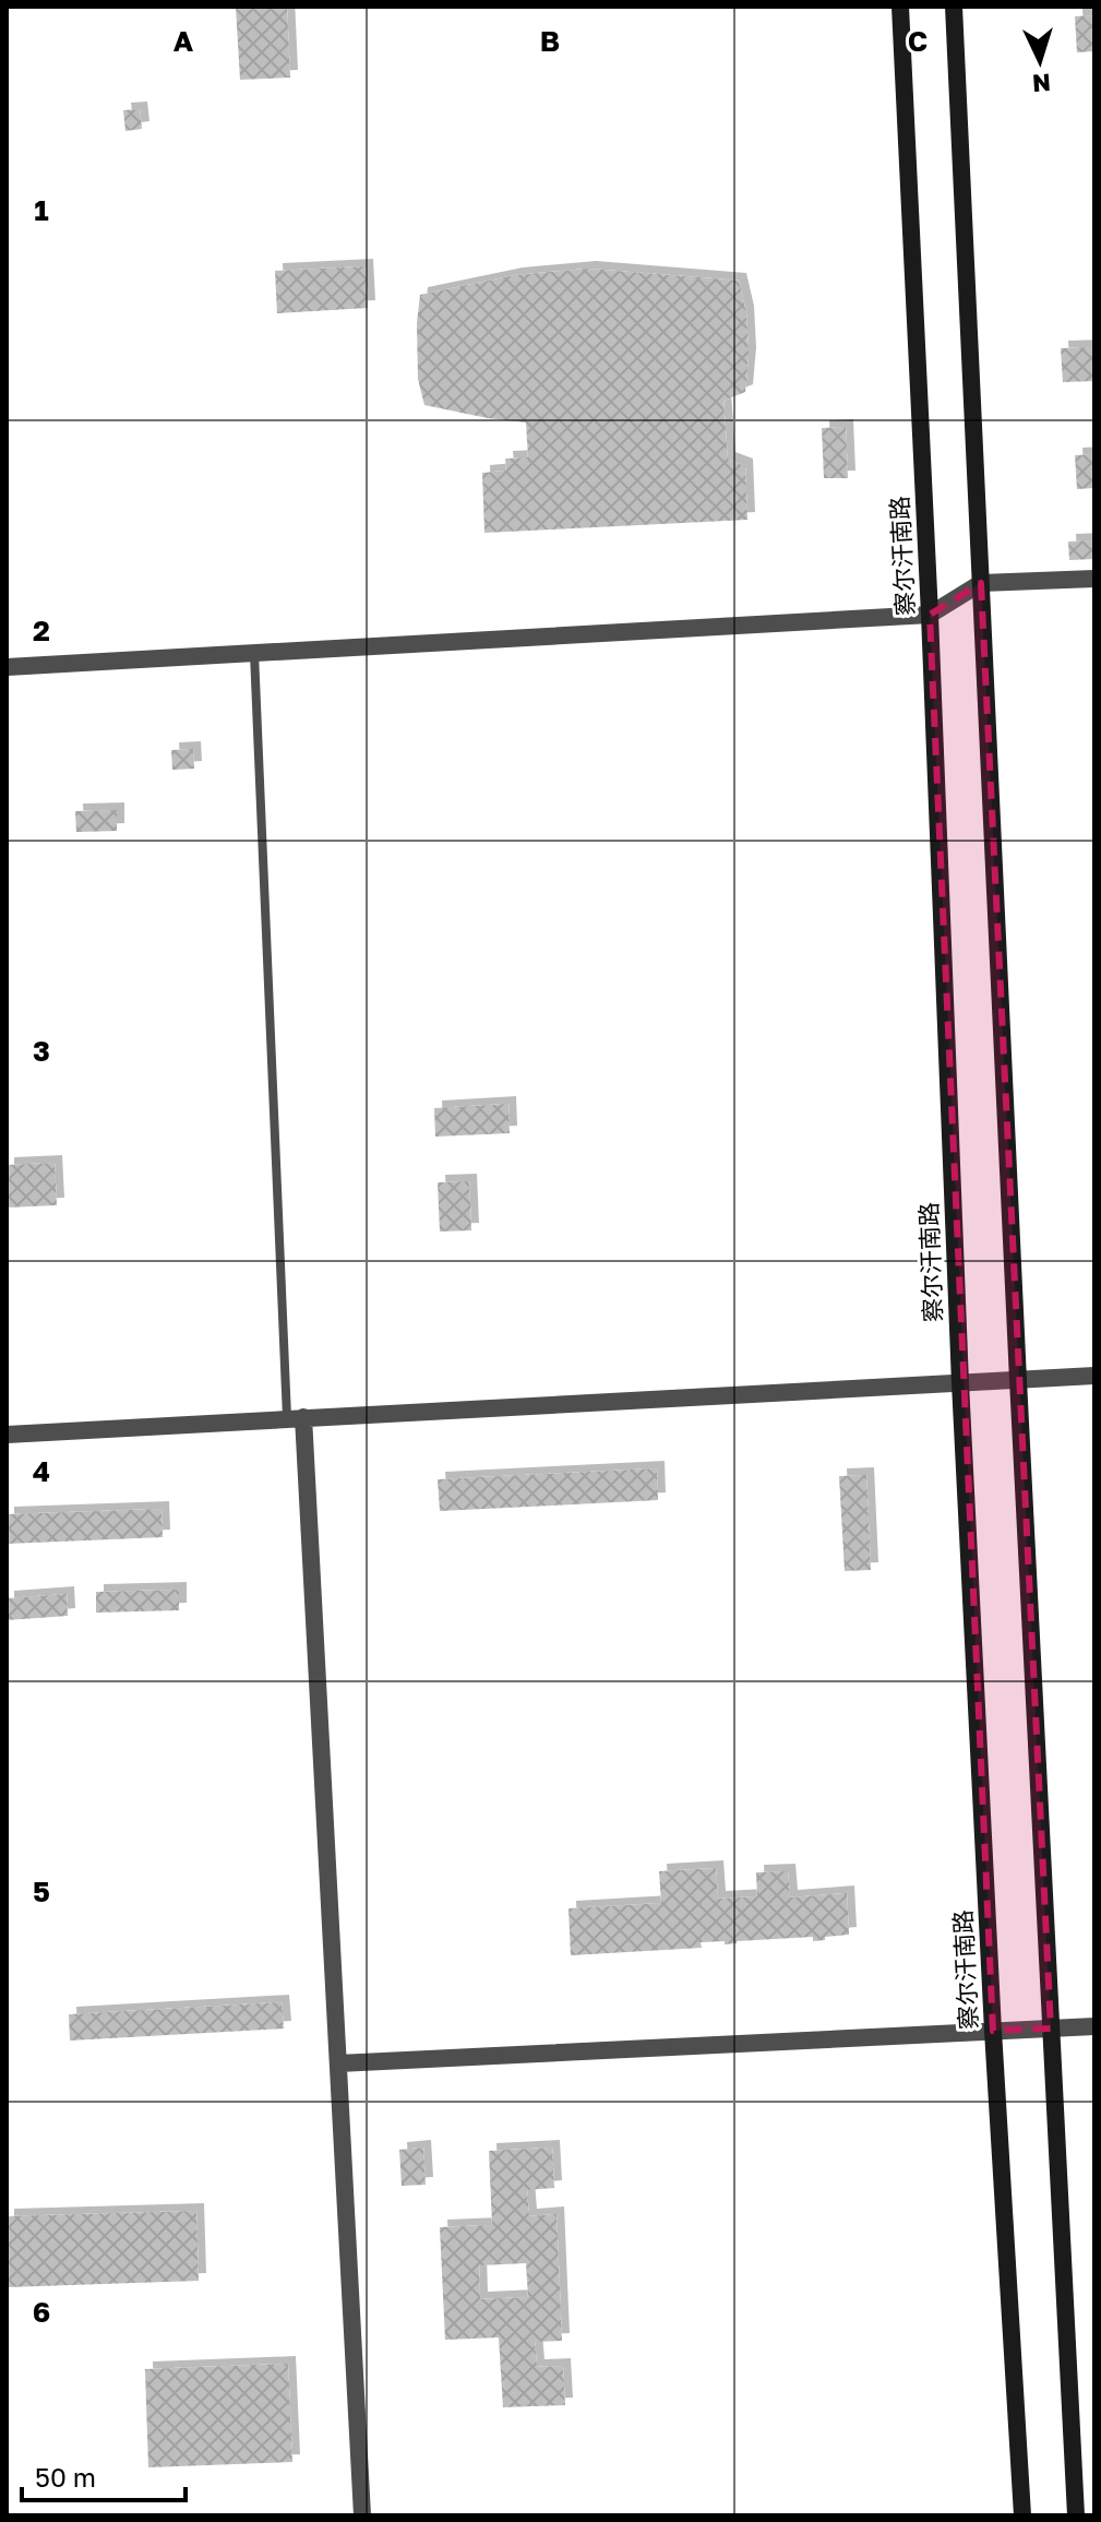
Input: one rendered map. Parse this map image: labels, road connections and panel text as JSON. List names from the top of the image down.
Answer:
{
  "streets": {
    "main road": ["察尔汗南路"]
  },
  "scale_bar": "50 m",
  "north": "bottom",
  "grid": {
    "columns": ["A", "B", "C"],
    "rows": [
      "1",
      "2",
      "3",
      "4",
      "5",
      "6"
    ]
  }
}
